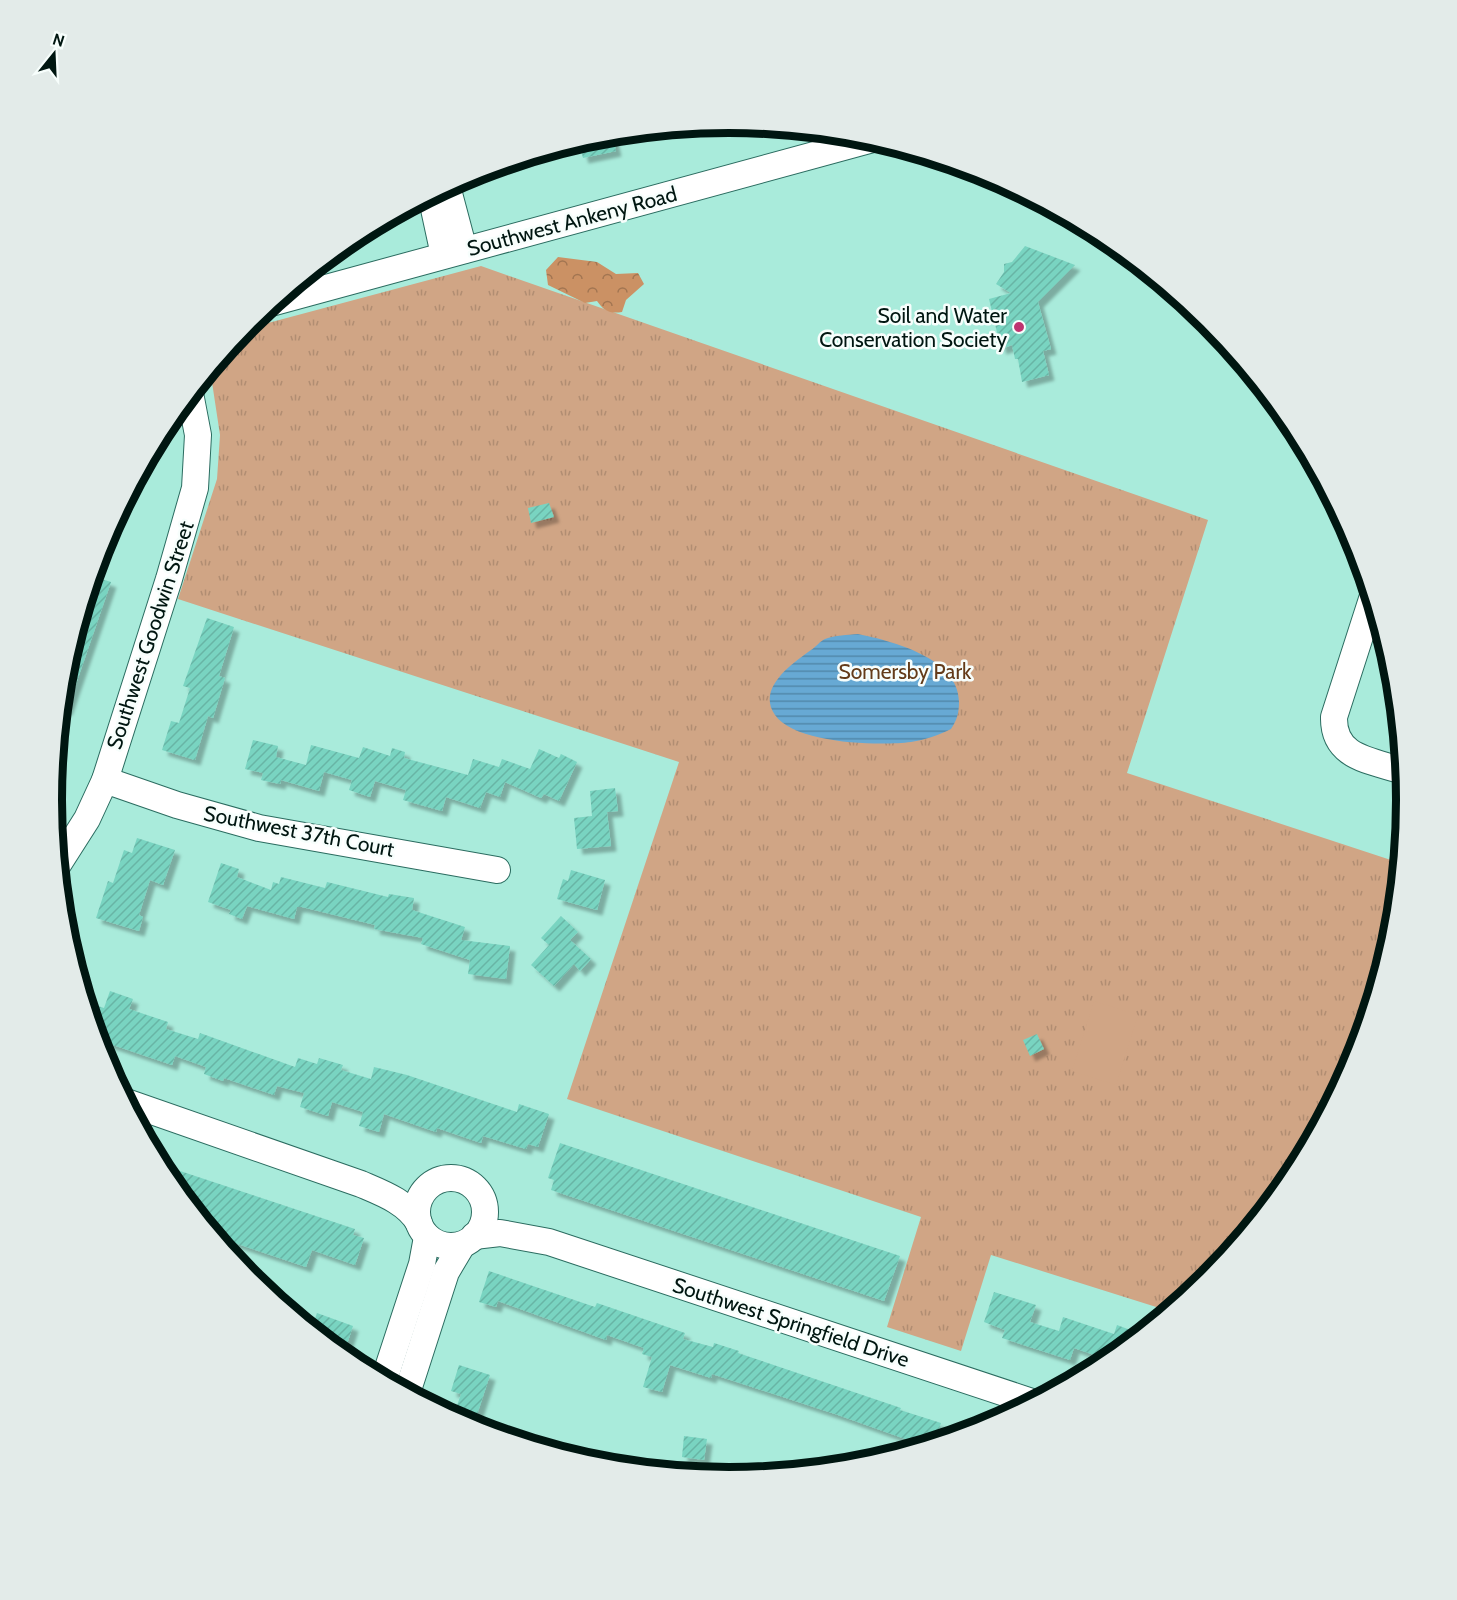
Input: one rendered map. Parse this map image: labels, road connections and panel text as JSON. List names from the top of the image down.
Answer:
{
  "streets": {
    "street": [
      "Southwest Ankeny Road",
      "Southwest Goodwin Street",
      "Southwest 37th Court",
      "Southwest Springfield Drive"
    ]
  },
  "crossings": [
    ["Southwest Goodwin Street", "Southwest 37th Court"]
  ],
  "parks": ["Somersby Park"],
  "places": ["Soil and Water Conservation Society"],
  "north": "top"
}
